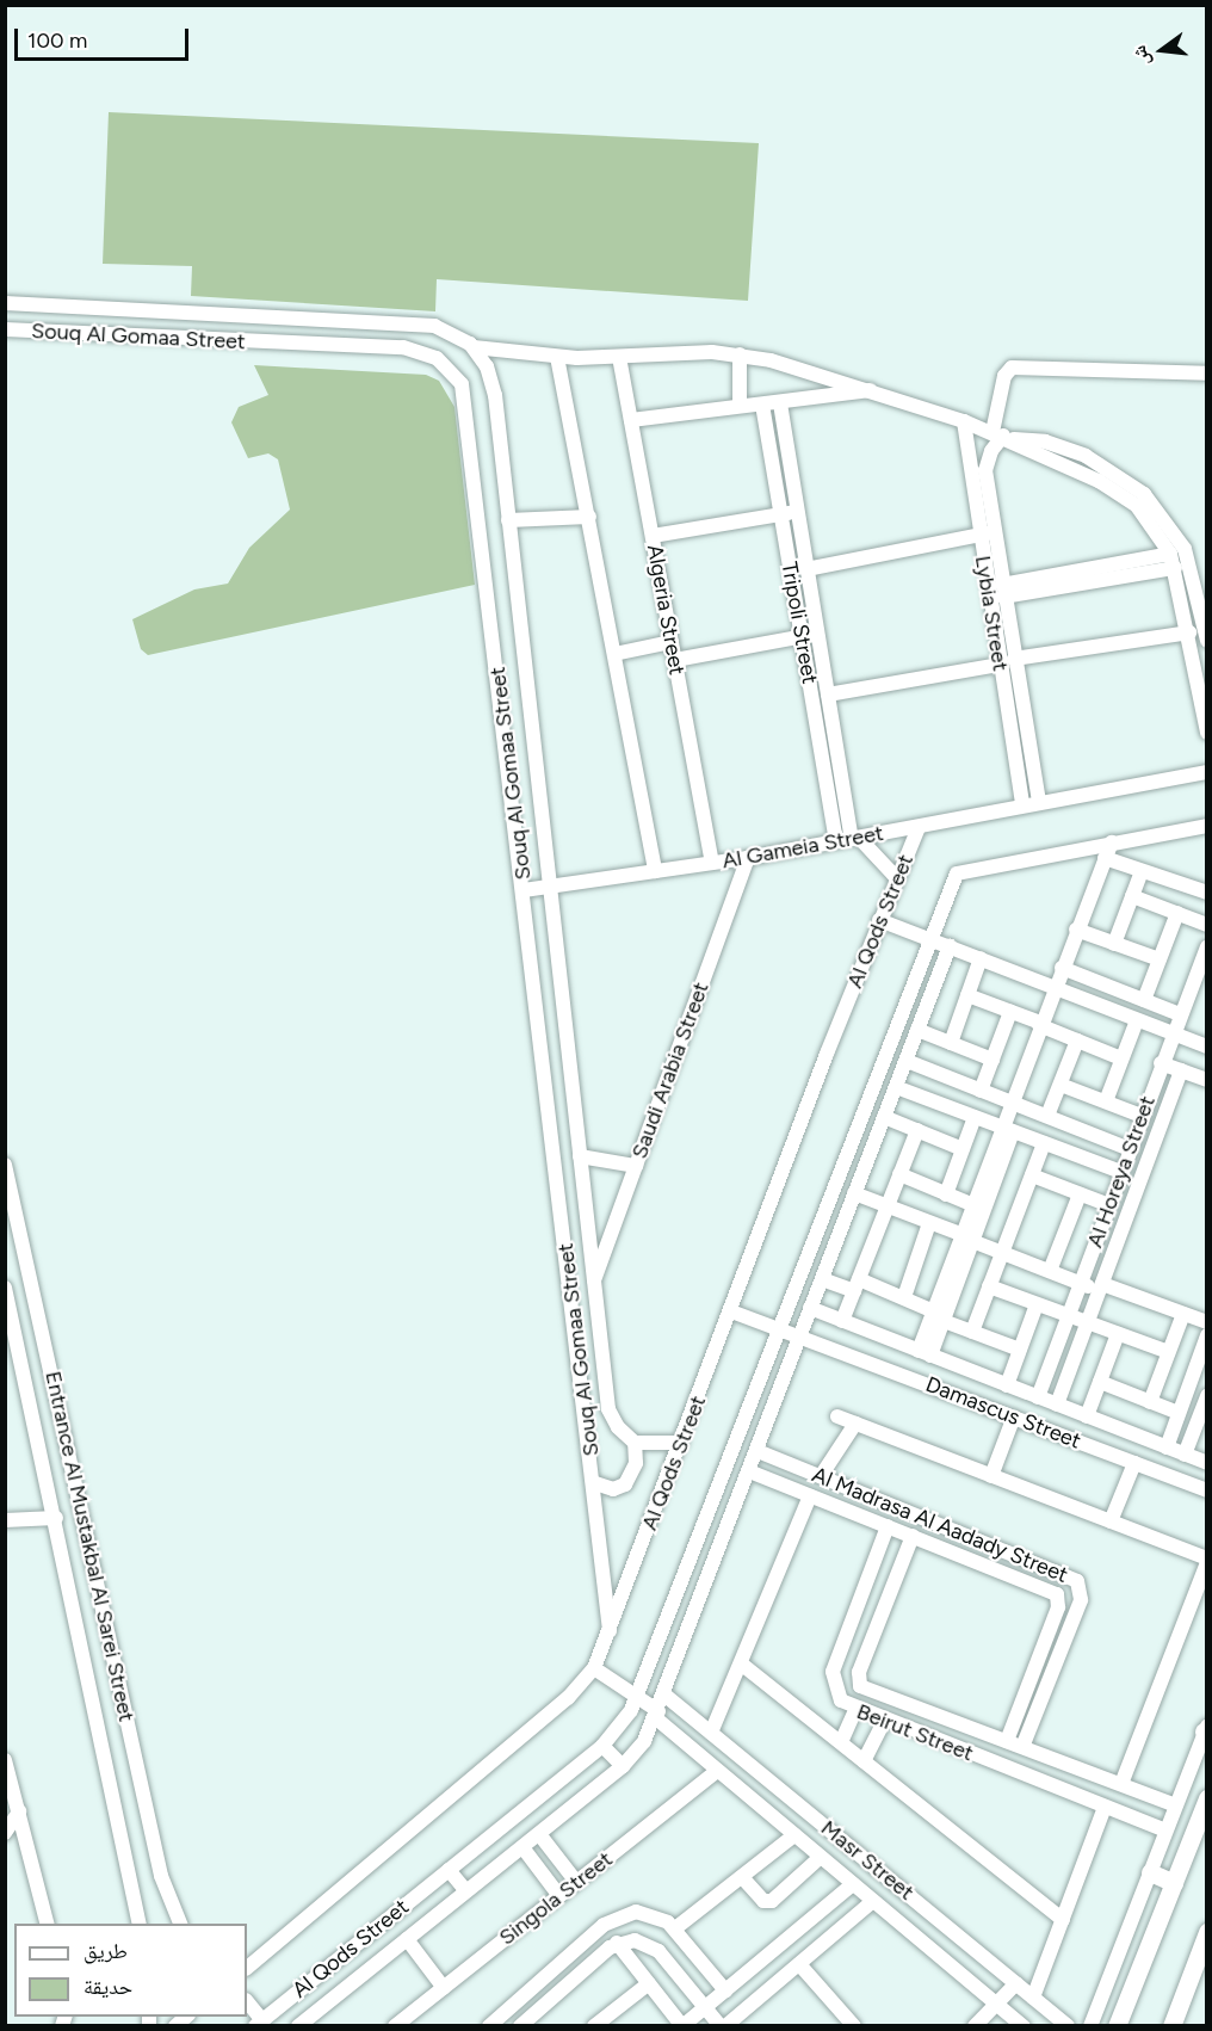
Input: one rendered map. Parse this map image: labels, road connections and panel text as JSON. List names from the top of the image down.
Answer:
{
  "streets": {
    "street": [
      "Souq Al Gomaa Street",
      "Algeria Street",
      "Lybia Street",
      "Tripoli Street",
      "Al Gameia Street",
      "Al Qods Street",
      "Saudi Arabia Street",
      "Al Horeya Street",
      "Damascus Street",
      "Al Madrasa Al Aadady Street",
      "Entrance Al Mustakbal Al Sarei Street",
      "Beirut Street",
      "Masr Street",
      "Singola Street"
    ]
  },
  "crossings": [
    ["Souq Al Gomaa Street", "Al Gameia Street"],
    ["Souq Al Gomaa Street", "Al Qods Street"],
    ["Souq Al Gomaa Street", "Saudi Arabia Street"],
    ["Algeria Street", "Al Gameia Street"],
    ["Lybia Street", "Al Gameia Street"],
    ["Tripoli Street", "Al Gameia Street"],
    ["Al Gameia Street", "Al Qods Street"],
    ["Al Gameia Street", "Saudi Arabia Street"],
    ["Al Qods Street", "Damascus Street"],
    ["Al Qods Street", "Masr Street"],
    ["Al Horeya Street", "Damascus Street"],
    ["Al Madrasa Al Aadady Street", "Beirut Street"],
    ["Masr Street", "Singola Street"]
  ],
  "legend": ["طريق", "حديقة"],
  "scale_bar": "100 m",
  "north": "left"
}
